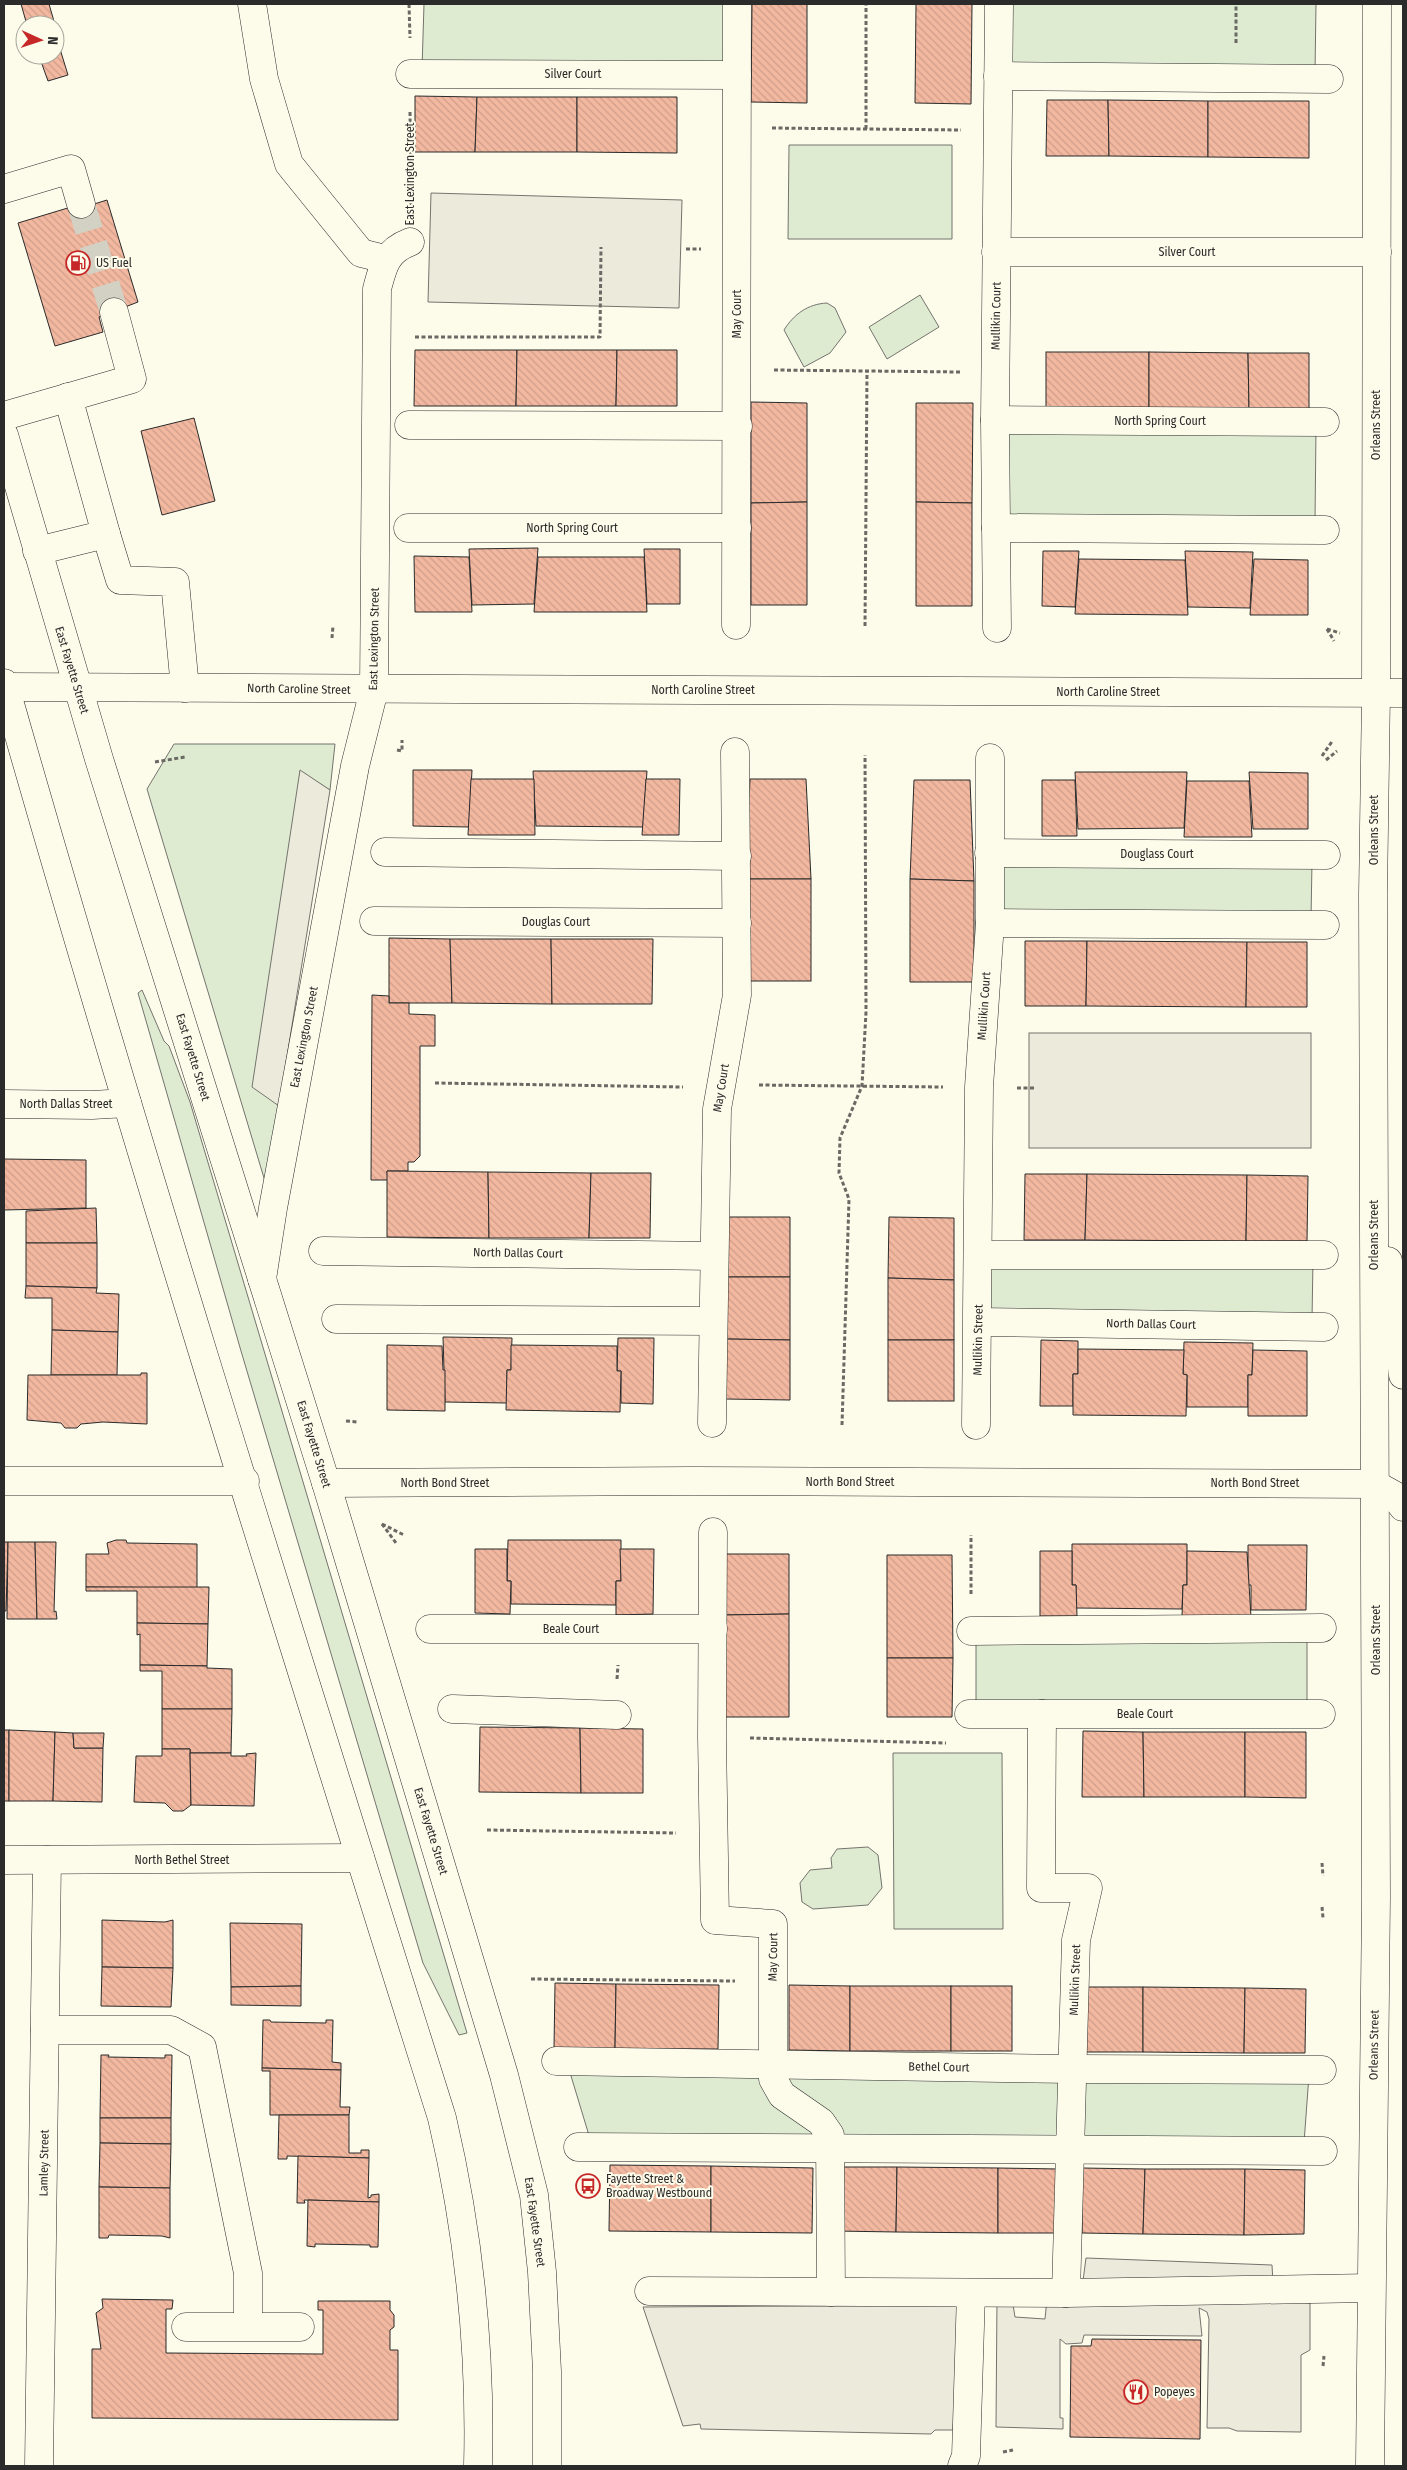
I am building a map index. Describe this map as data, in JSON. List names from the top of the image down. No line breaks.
{"streets":{"street":["Silver Court","East Lexington Street","May Court","Mullikin Court","North Spring Court","Orleans Street","East Fayette Street","North Caroline Street","Douglass Court","Douglas Court","North Dallas Street","North Dallas Court","Mullikin Street","North Bond Street","Beale Court","North Bethel Street","Bethel Court","Lamley Street"]},"crossings":[["Silver Court","East Lexington Street"],["Silver Court","May Court"],["Silver Court","Mullikin Court"],["Silver Court","Orleans Street"],["East Lexington Street","East Fayette Street"],["East Lexington Street","North Caroline Street"],["May Court","North Spring Court"],["May Court","Douglas Court"],["May Court","North Dallas Court"],["May Court","Beale Court"],["May Court","Bethel Court"],["Mullikin Court","North Spring Court"],["Mullikin Court","Douglass Court"],["Mullikin Court","Mullikin Street"],["Orleans Street","North Caroline Street"],["Orleans Street","North Bond Street"],["East Fayette Street","North Caroline Street"],["East Fayette Street","North Bond Street"],["North Dallas Court","Mullikin Street"],["Mullikin Street","Beale Court"],["Mullikin Street","Bethel Court"],["North Bethel Street","Lamley Street"]],"places":{"fuel station":["US Fuel"],"bus stop":["Fayette Street & Broadway Westbound"],"restaurant":["Popeyes"]},"north":"right"}
